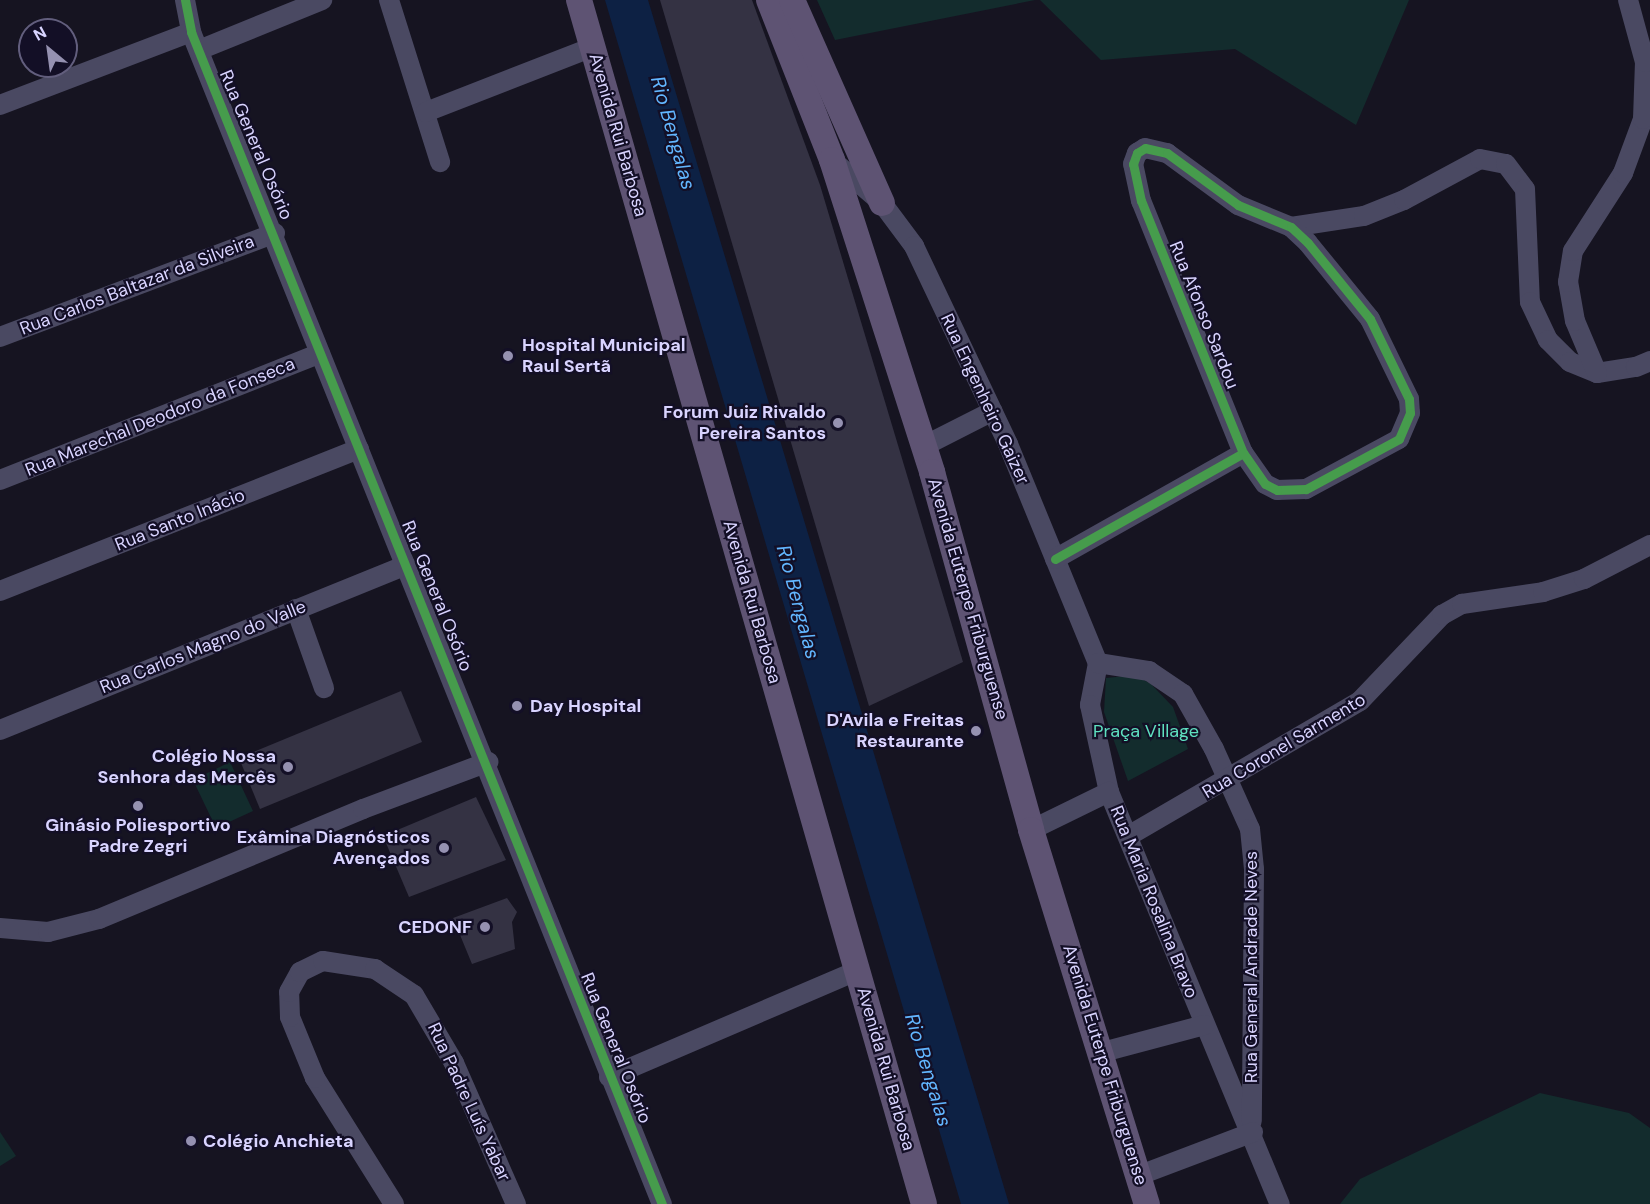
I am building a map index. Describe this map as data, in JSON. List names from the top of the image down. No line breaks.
{"streets":{"main road":["Avenida Rui Barbosa","Avenida Euterpe Friburguense"],"street":["Rua General Osório","Rua Carlos Baltazar da Silveira","Rua Afonso Sardou","Rua Engenheiro Gaizer","Rua Marechal Deodoro da Fonseca","Rua Santo Inácio","Rua Carlos Magno do Valle","Rua Coronel Sarmento","Rua Maria Rosalina Bravo","Rua General Andrade Neves","Rua Padre Luís Yabar"]},"crossings":[["Rua General Osório","Rua Carlos Baltazar da Silveira"],["Rua General Osório","Rua Marechal Deodoro da Fonseca"],["Rua General Osório","Rua Santo Inácio"],["Rua General Osório","Rua Carlos Magno do Valle"],["Rua Engenheiro Gaizer","Avenida Euterpe Friburguense"],["Rua Engenheiro Gaizer","Rua Maria Rosalina Bravo"],["Rua Engenheiro Gaizer","Rua General Andrade Neves"],["Rua Coronel Sarmento","Rua Maria Rosalina Bravo"],["Rua Coronel Sarmento","Rua General Andrade Neves"],["Rua Maria Rosalina Bravo","Rua General Andrade Neves"]],"water":["Rio Bengalas"],"parks":["Praça Village"],"places":["Hospital Municipal Raul Sertã","Forum Juiz Rivaldo Pereira Santos","Day Hospital","D'Avila e Freitas Restaurante","Colégio Nossa Senhora das Mercês","Ginásio Poliesportivo Padre Zegri","Exâmina Diagnósticos Avençados","CEDONF","Colégio Anchieta"],"north":"top left"}
